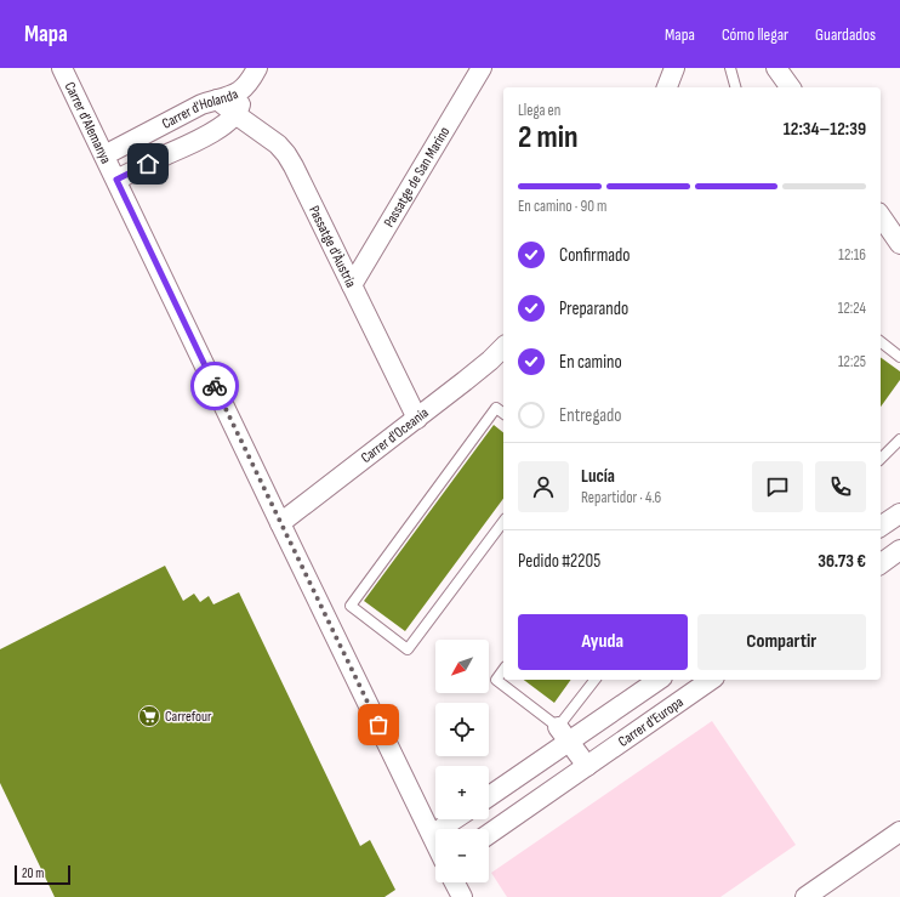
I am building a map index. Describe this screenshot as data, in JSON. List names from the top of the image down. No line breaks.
{"streets":{"street":["Carrer d'Holanda","Carrer d'Alemanya","Passatge de San Marino","Passatge d'Àustria","Carrer d'Oceania","Carrer d'Europa"]},"crossings":[["Carrer d'Holanda","Carrer d'Alemanya"],["Carrer d'Holanda","Passatge d'Àustria"],["Carrer d'Alemanya","Carrer d'Oceania"],["Passatge de San Marino","Passatge d'Àustria"],["Passatge d'Àustria","Carrer d'Oceania"]],"places":{"supermarket":["Carrefour"]},"scale_bar":"20 m","north":"bottom left","page":{"header":"Mapa","nav":["Mapa","Cómo llegar","Guardados"],"heading":["2 min","Llega en","12:34–12:39"],"panel":["Lucía","Repartidor · 4.6","Pedido #2205","36.73 €"],"bar":"En camino · 90 m","list":[["Confirmado","12:16"],["Preparando","12:24"],["En camino","12:25"],"Entregado"],"buttons":["Ayuda","Compartir"],"map_buttons":["+","−"],"scale":"20 m"}}
